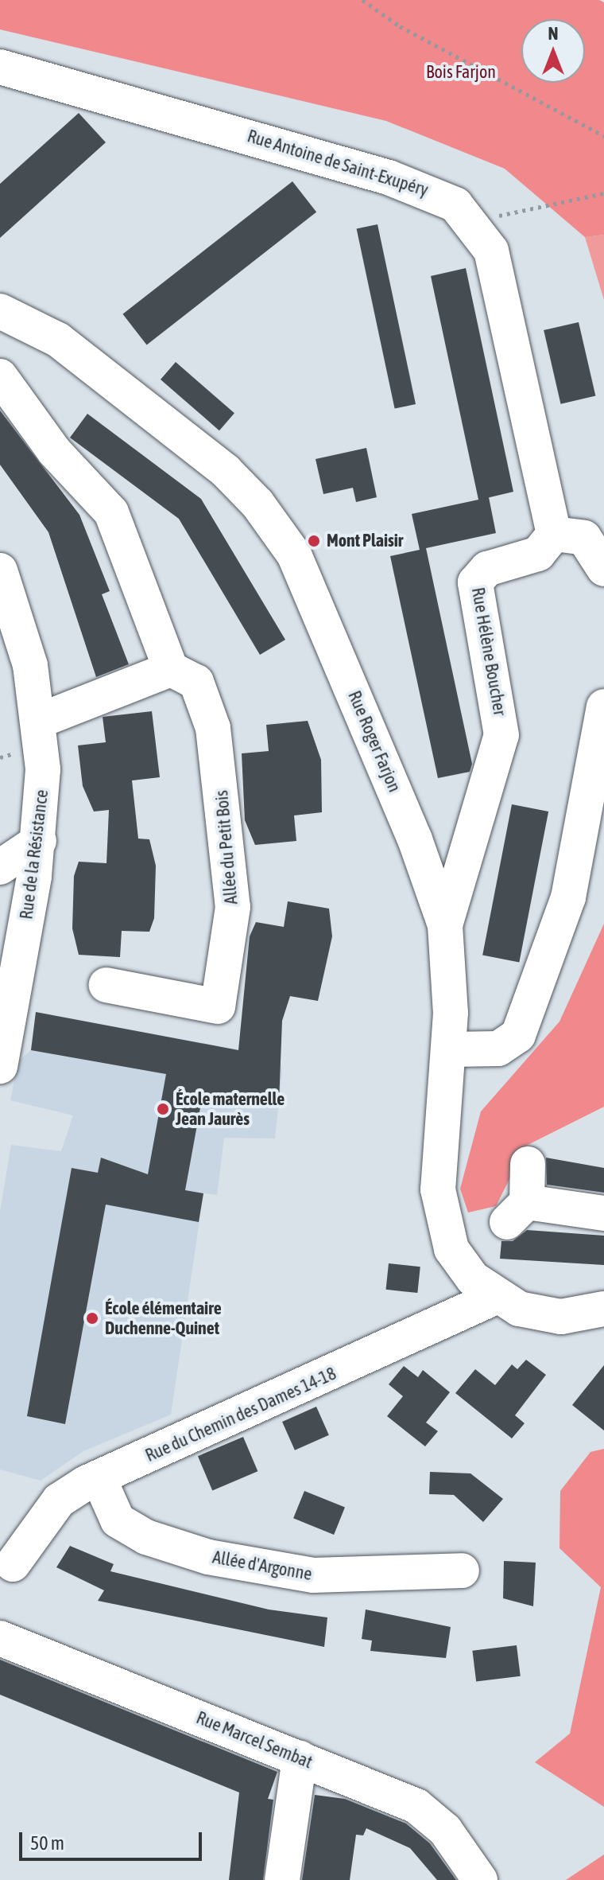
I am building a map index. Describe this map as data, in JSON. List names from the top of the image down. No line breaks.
{"streets":{"street":["Rue Antoine de Saint-Exupéry","Rue Hélène Boucher","Rue Roger Farjon","Allée du Petit Bois","Rue de la Résistance","Rue du Chemin des Dames 14-18","Allée d'Argonne","Rue Marcel Sembat"]},"crossings":[["Rue Hélène Boucher","Rue Roger Farjon"],["Rue Roger Farjon","Rue du Chemin des Dames 14-18"],["Rue du Chemin des Dames 14-18","Allée d'Argonne"]],"parks":["Bois Farjon"],"places":["Mont Plaisir","École maternelle Jean Jaurès","École élémentaire Duchenne-Quinet"],"scale_bar":"50 m","north":"top"}
